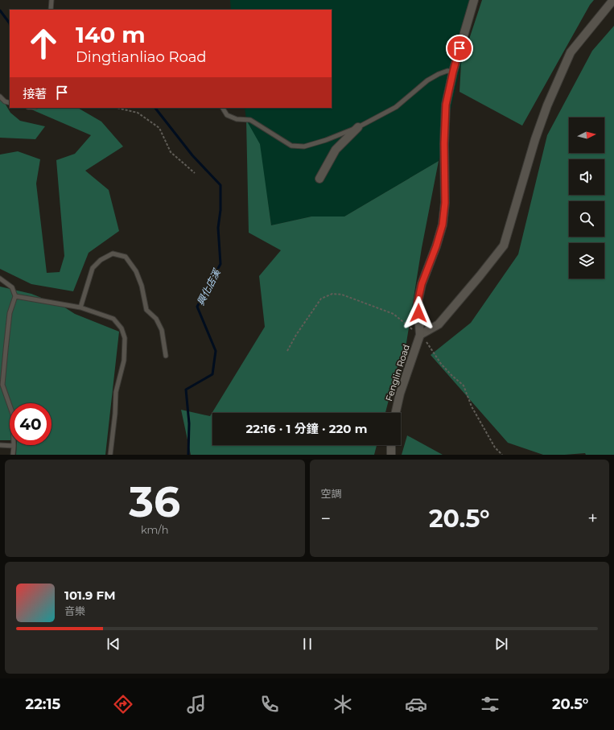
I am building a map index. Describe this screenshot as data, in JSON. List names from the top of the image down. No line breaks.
{"streets":{"street":["Fenglin Road"]},"water":["興化店溪"],"north":"right","page":{"turn":["140 m","Dingtianliao Road"],"then":"接著","limit":"40","trip":"22:16 · 1 分鐘 · 220 m","tile":[["36","km/h"],"空調"],"heat":["−","20.5°","+"],"song":["101.9 FM","音樂"],"tabs":["22:15","20.5°"]}}
